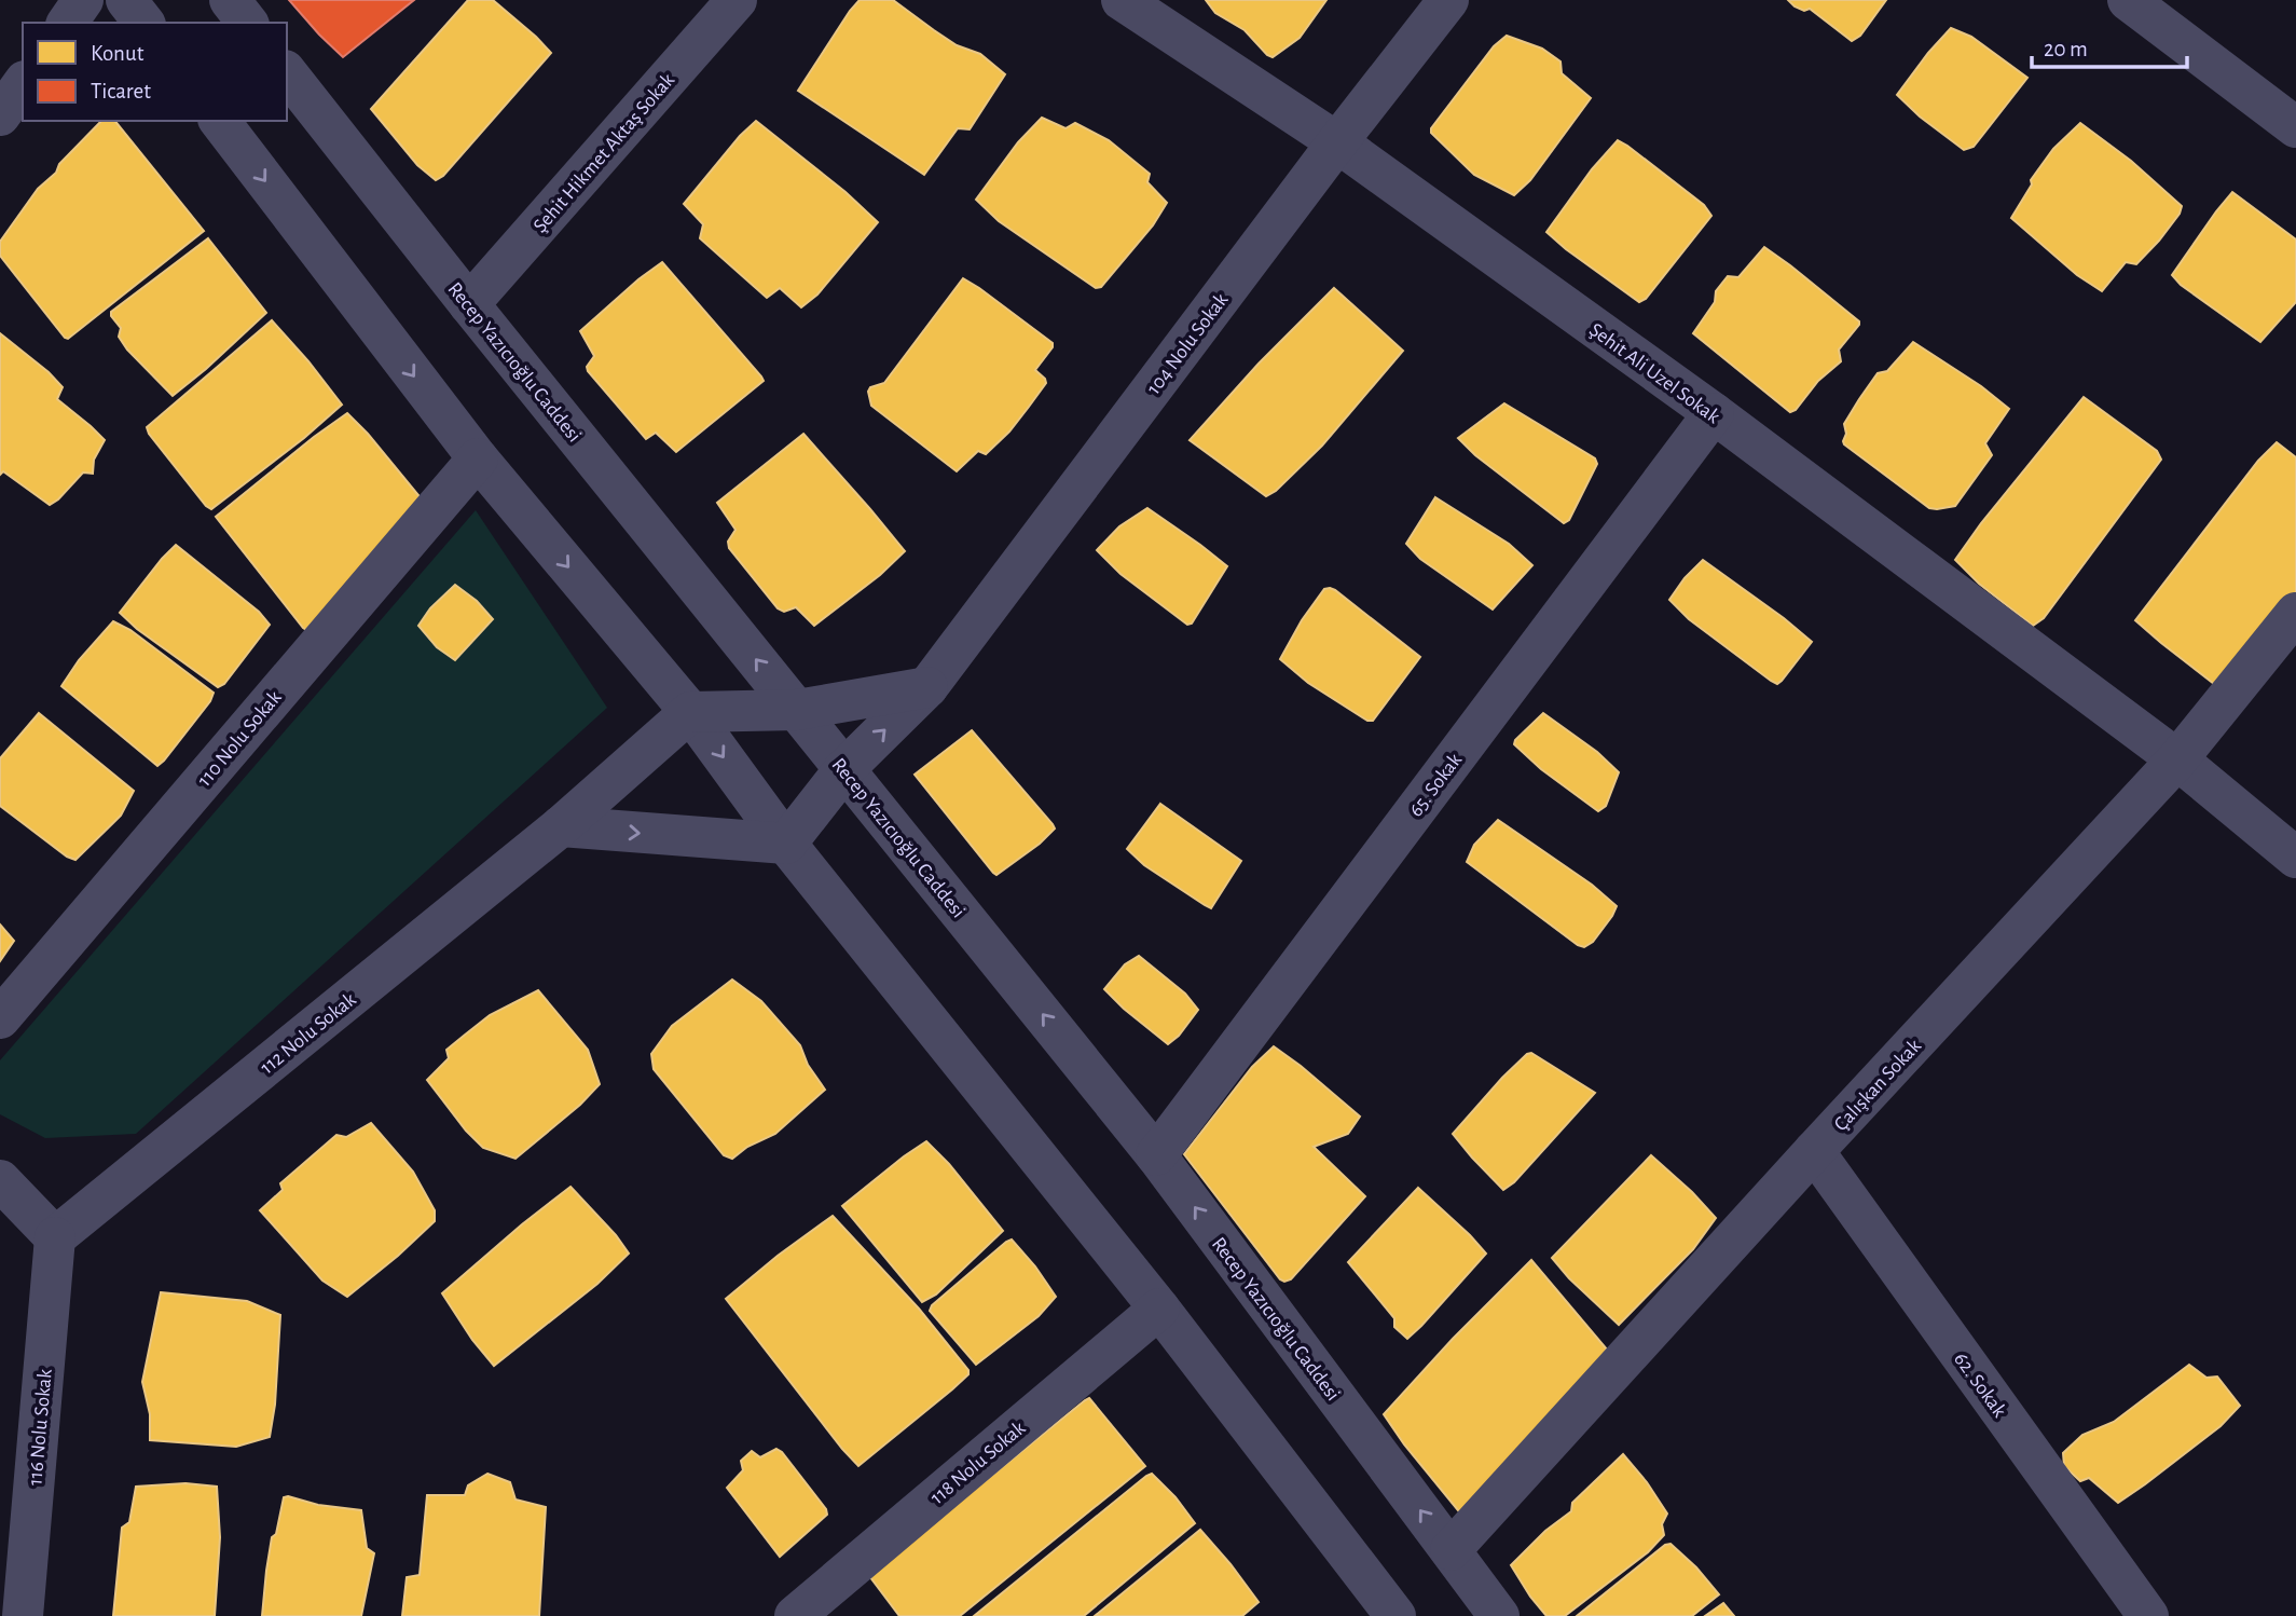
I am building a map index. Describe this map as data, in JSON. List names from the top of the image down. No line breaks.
{"streets":{"street":["Şehit Hikmet Aktaş Sokak","104 Nolu Sokak","Recep Yazıcıoğlu Caddesi","Şehit Ali Uzel Sokak","110 Nolu Sokak","65. Sokak","112 Nolu Sokak","Çalışkan Sokak","62. Sokak","116 Nolu Sokak","118 Nolu Sokak"]},"crossings":[["Şehit Hikmet Aktaş Sokak","Recep Yazıcıoğlu Caddesi"],["104 Nolu Sokak","Recep Yazıcıoğlu Caddesi"],["104 Nolu Sokak","Şehit Ali Uzel Sokak"],["Recep Yazıcıoğlu Caddesi","65. Sokak"],["Recep Yazıcıoğlu Caddesi","Çalışkan Sokak"],["Şehit Ali Uzel Sokak","65. Sokak"],["Şehit Ali Uzel Sokak","Çalışkan Sokak"],["112 Nolu Sokak","116 Nolu Sokak"],["Çalışkan Sokak","62. Sokak"]],"legend":["Konut","Ticaret"],"scale_bar":"20 m"}
